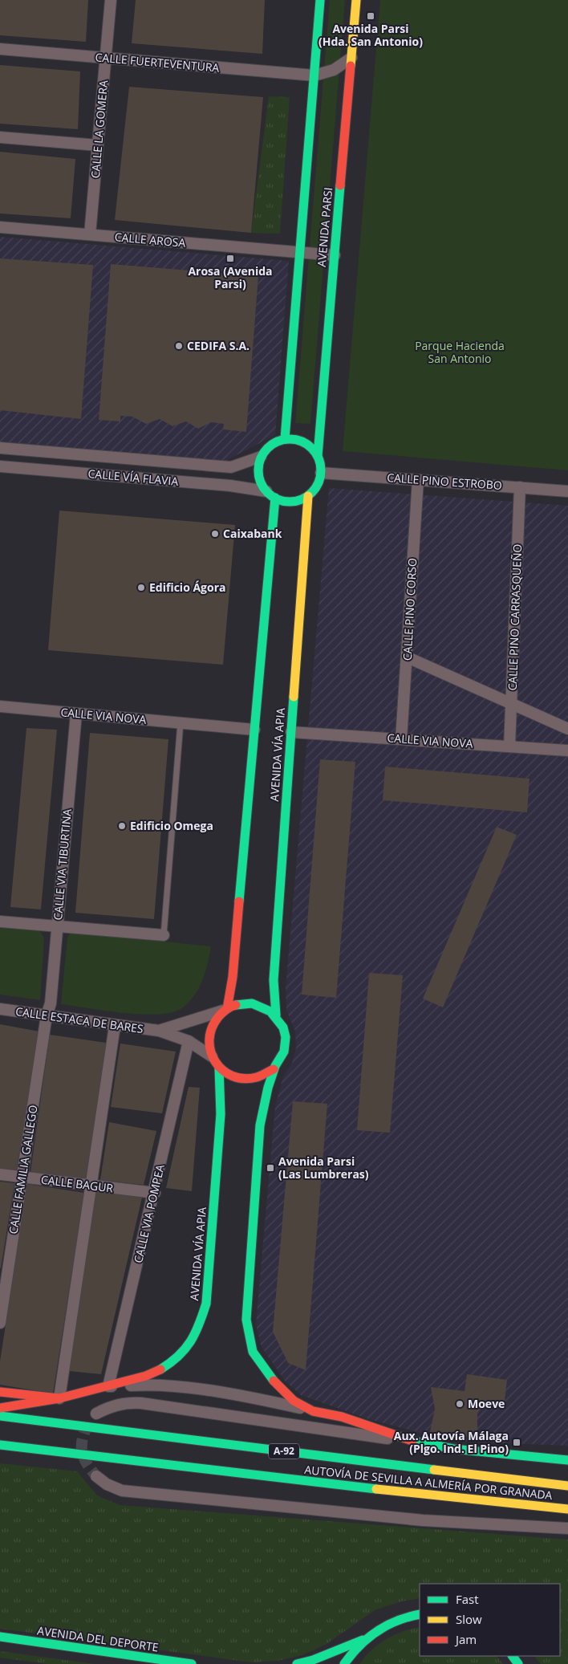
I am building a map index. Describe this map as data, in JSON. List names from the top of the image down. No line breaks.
{"streets":{"main road":["AVENIDA PARSI","AVENIDA VÍA APIA","A-92","AUTOVÍA DE SEVILLA A ALMERÍA POR GRANADA","AVENIDA DEL DEPORTE"],"street":["CALLE FUERTEVENTURA","CALLE LA GOMERA","CALLE AROSA","CALLE VÍA FLAVIA","CALLE PINO ESTROBO","CALLE PINO CORSO","CALLE PINO CARRASQUEÑO","CALLE VIA NOVA","CALLE VIA TIBURTINA","CALLE ESTACA DE BARES","CALLE FAMILIA GALLEGO","CALLE BAGUR","CALLE VIA POMPEA"]},"crossings":[["CALLE FUERTEVENTURA","CALLE LA GOMERA"],["CALLE FUERTEVENTURA","AVENIDA PARSI"],["CALLE LA GOMERA","CALLE AROSA"],["AVENIDA PARSI","CALLE AROSA"],["AVENIDA PARSI","CALLE VÍA FLAVIA"],["AVENIDA PARSI","CALLE PINO ESTROBO"],["AVENIDA PARSI","AVENIDA VÍA APIA"],["CALLE VÍA FLAVIA","CALLE PINO ESTROBO"],["CALLE VÍA FLAVIA","AVENIDA VÍA APIA"],["CALLE PINO ESTROBO","CALLE PINO CORSO"],["CALLE PINO ESTROBO","CALLE PINO CARRASQUEÑO"],["CALLE PINO ESTROBO","AVENIDA VÍA APIA"],["CALLE PINO CORSO","CALLE VIA NOVA"],["CALLE PINO CARRASQUEÑO","CALLE VIA NOVA"],["CALLE VIA NOVA","AVENIDA VÍA APIA"],["CALLE VIA NOVA","CALLE VIA TIBURTINA"],["AVENIDA VÍA APIA","CALLE ESTACA DE BARES"],["AVENIDA VÍA APIA","CALLE VIA POMPEA"],["CALLE VIA TIBURTINA","CALLE ESTACA DE BARES"],["CALLE VIA TIBURTINA","CALLE FAMILIA GALLEGO"],["CALLE ESTACA DE BARES","CALLE FAMILIA GALLEGO"],["CALLE ESTACA DE BARES","CALLE VIA POMPEA"],["CALLE FAMILIA GALLEGO","CALLE BAGUR"],["CALLE BAGUR","CALLE VIA POMPEA"]],"parks":["Parque Hacienda San Antonio"],"places":{"transit":["Avenida Parsi (Hda. San Antonio)","Arosa (Avenida Parsi)","Avenida Parsi (Las Lumbreras)","Aux. Autovía Málaga (Plgo. Ind. El Pino)"],"other":["CEDIFA S.A.","Caixabank","Edificio Ágora","Edificio Omega","Moeve"]},"legend":["Fast","Slow","Jam"]}
